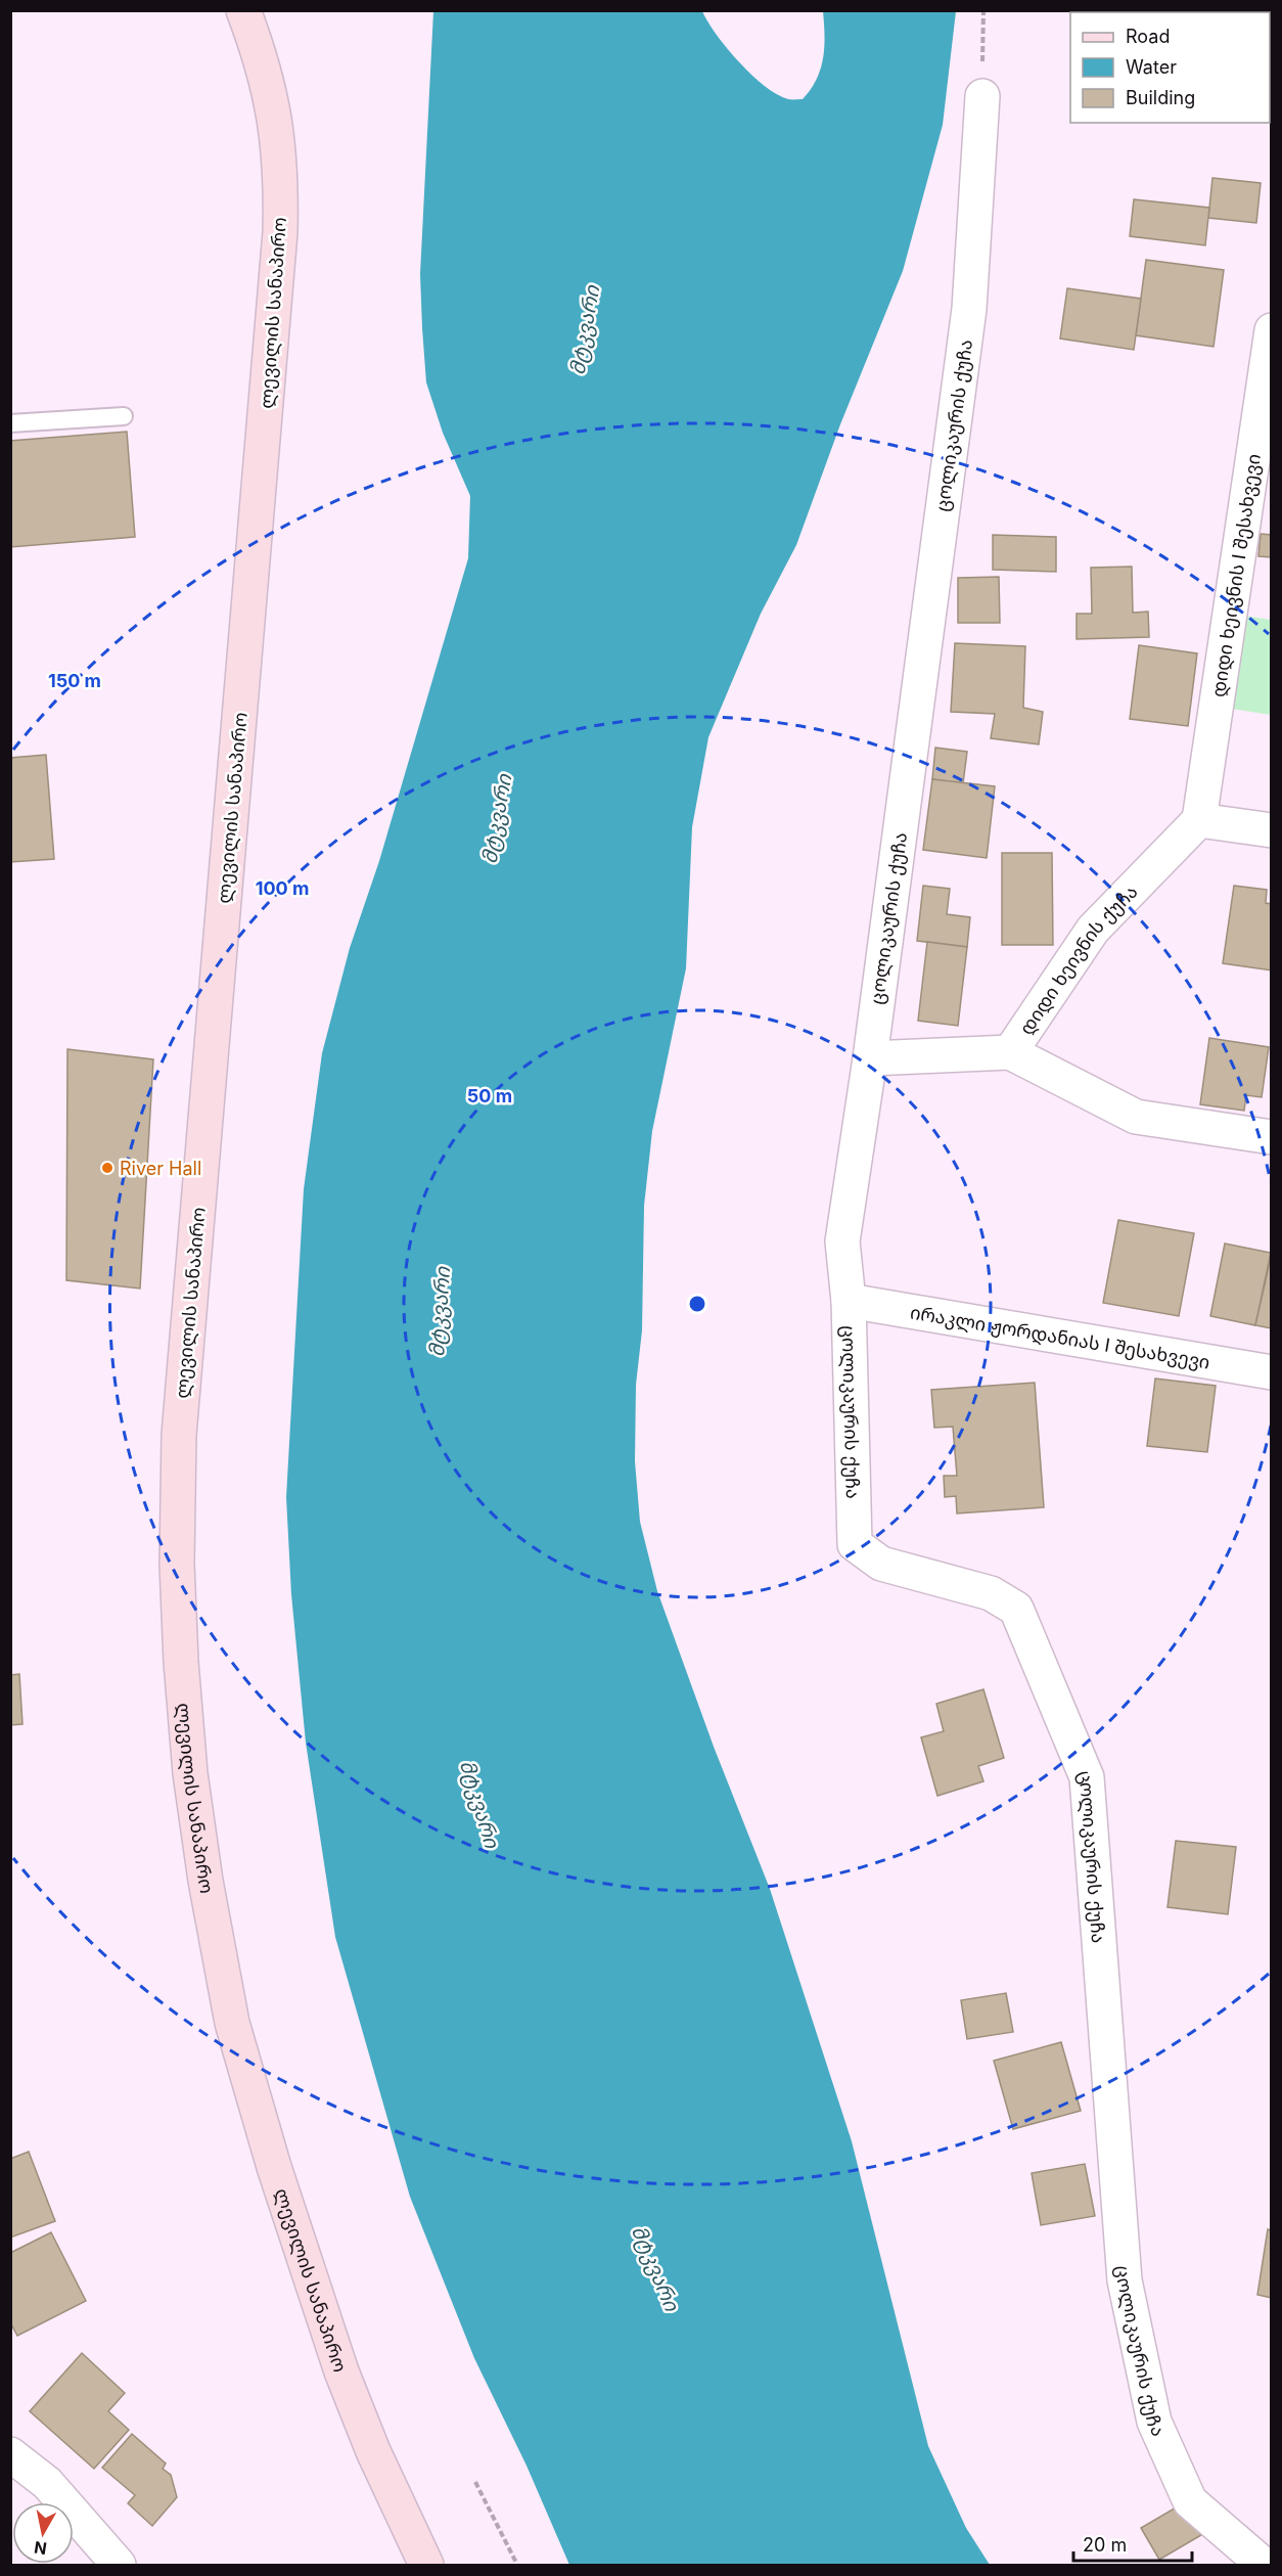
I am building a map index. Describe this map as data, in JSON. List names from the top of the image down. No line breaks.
{"streets":{"main road":["ლევილის სანაპირო"],"street":["ცოლიკაურის ქუჩა","დიდი ხეივნის I შესახვევი","დიდი ხეივნის ქუჩა","ირაკლი ჟორდანიას I შესახვევი"]},"crossings":[["ცოლიკაურის ქუჩა","დიდი ხეივნის ქუჩა"],["ცოლიკაურის ქუჩა","ირაკლი ჟორდანიას I შესახვევი"],["დიდი ხეივნის I შესახვევი","დიდი ხეივნის ქუჩა"]],"water":["მტკვარი"],"places":["River Hall"],"legend":["Road","Water","Building"],"scale_bar":"20 m","north":"bottom","rings":["150 m","100 m","50 m"]}
